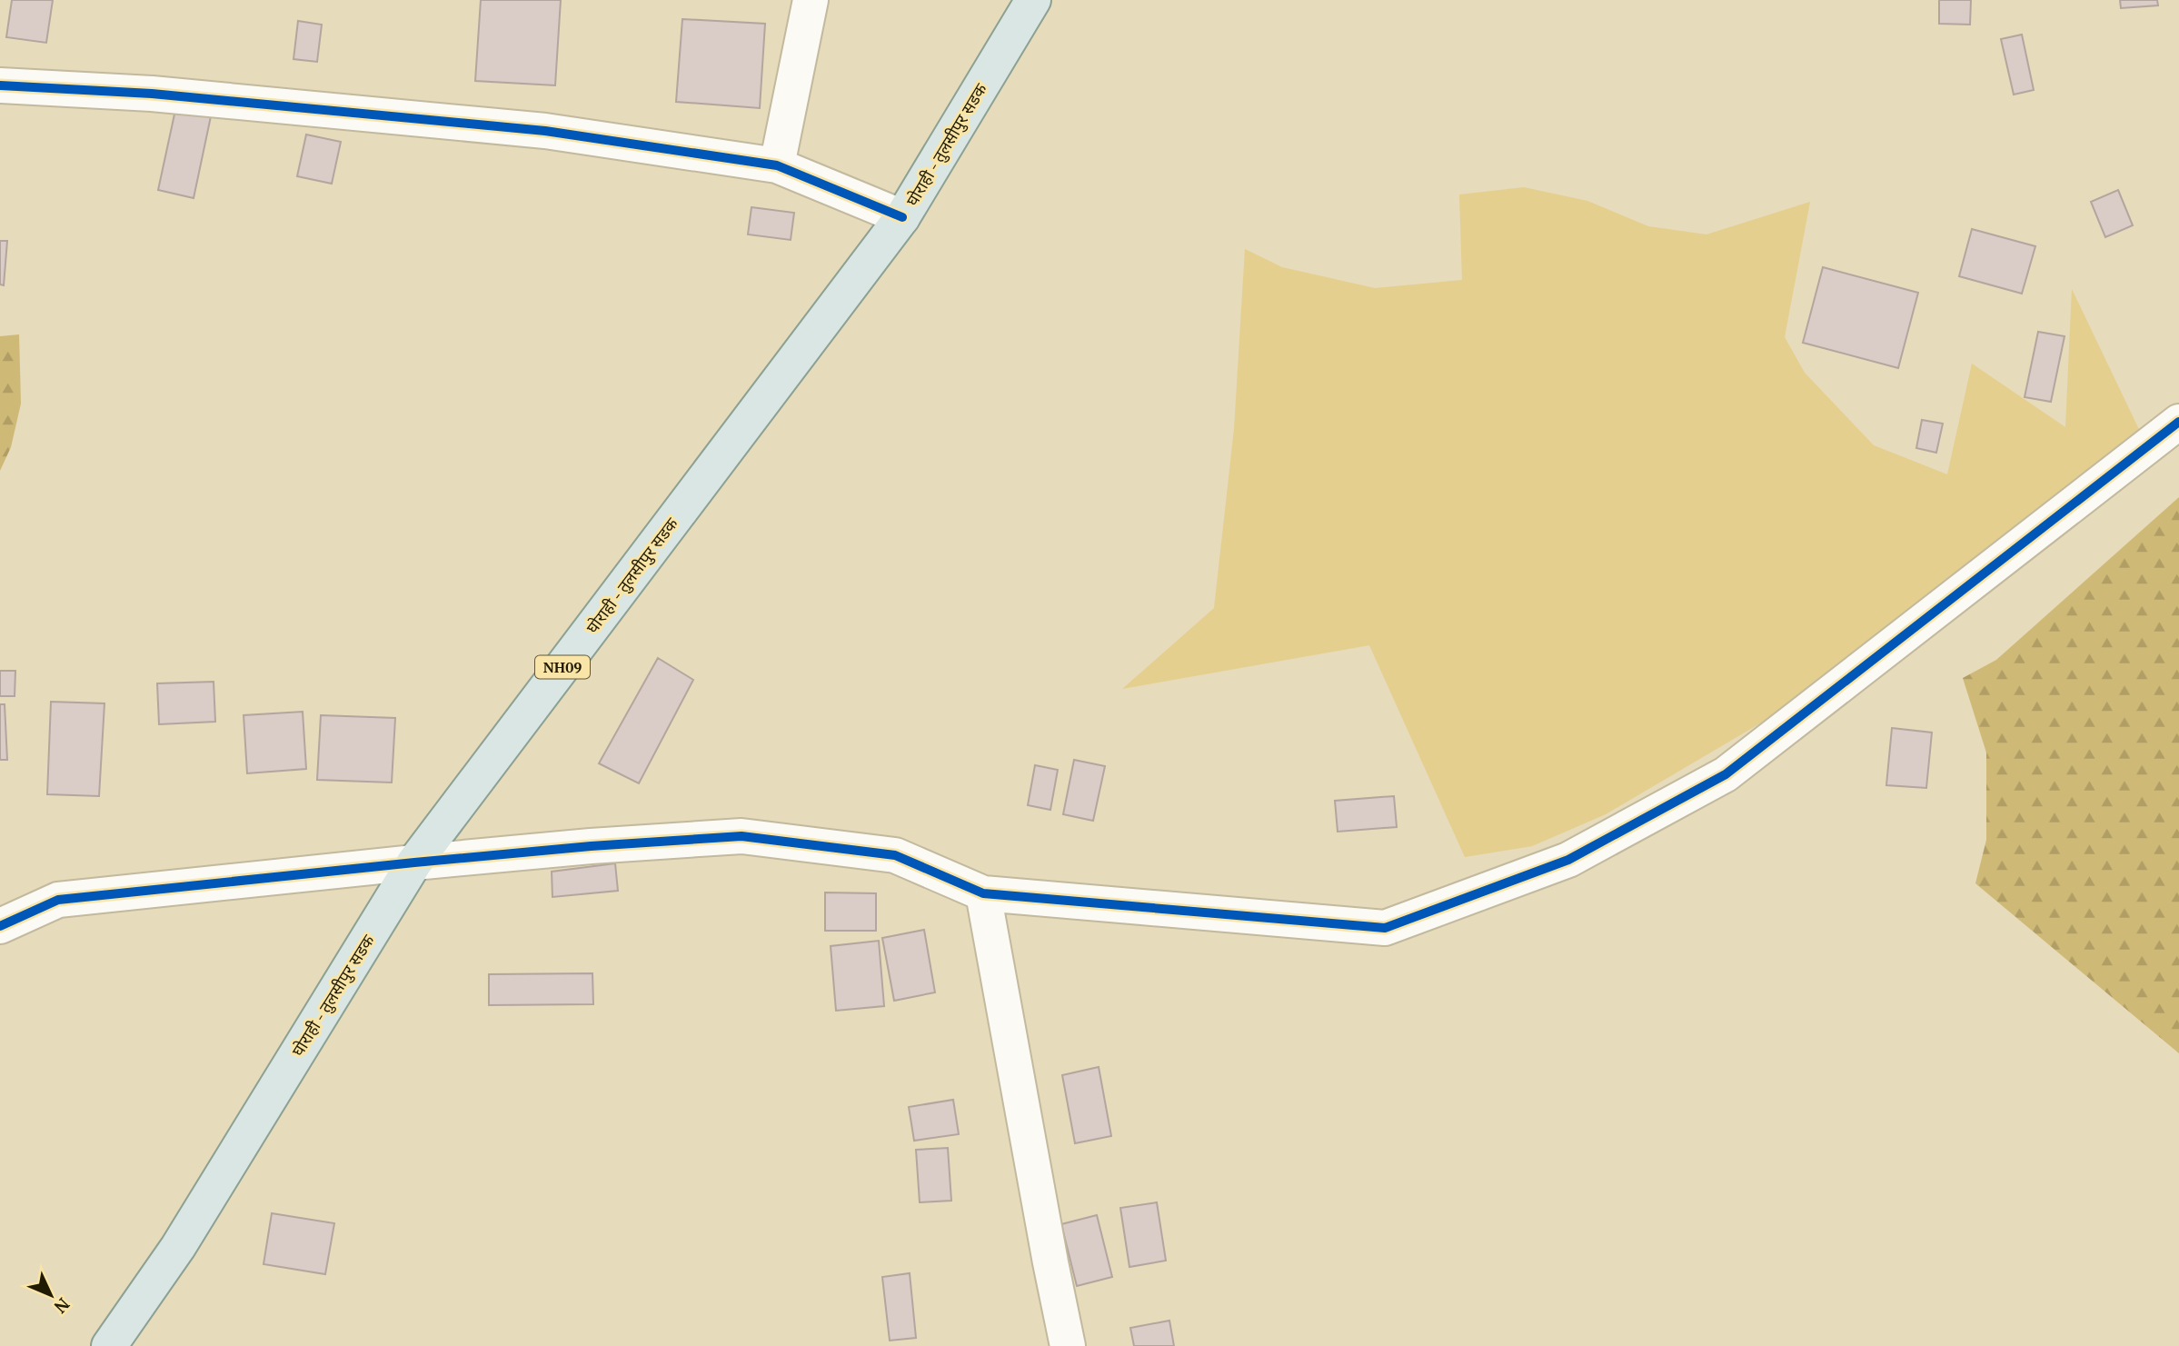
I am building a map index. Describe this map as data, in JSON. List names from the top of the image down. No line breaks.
{"streets":{"main road":["घोराही - तुलसीपुर सडक","NH09"]},"north":"bottom right"}
